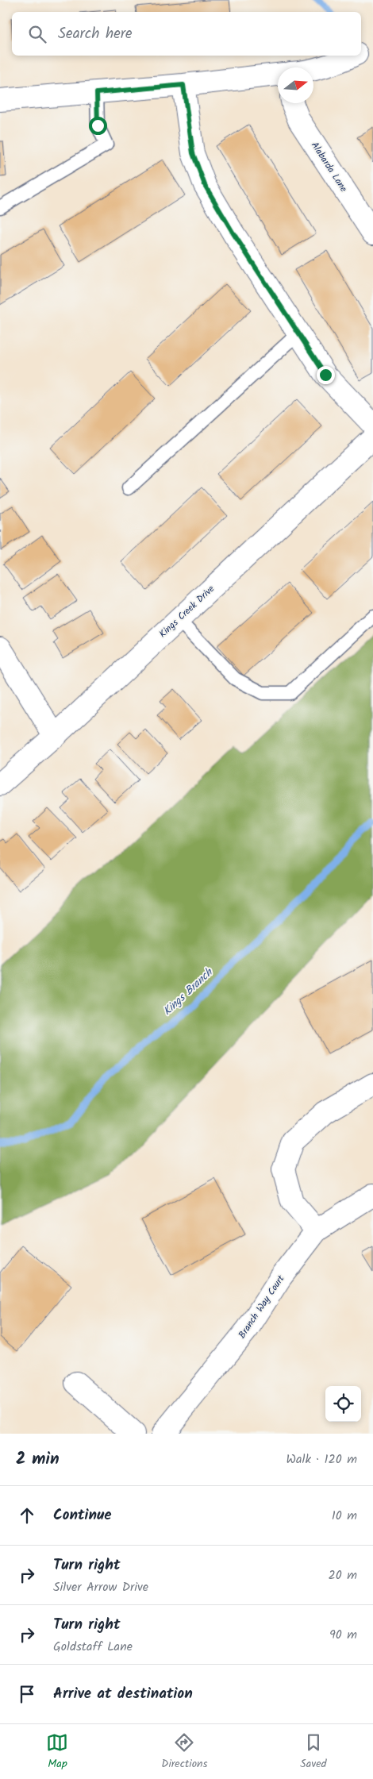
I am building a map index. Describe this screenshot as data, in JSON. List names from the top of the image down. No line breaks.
{"streets":{"street":["Alabarda Lane","Kings Creek Drive","Branch Way Court"]},"water":["Kings Branch"],"north":"right","page":{"search":"Search here","heading":["2 min","Walk · 120 m"],"list":[["Continue","10 m"],["Turn right","Silver Arrow Drive","20 m"],["Turn right","Goldstaff Lane","90 m"],"Arrive at destination"],"nav":["Map","Directions","Saved"]}}
